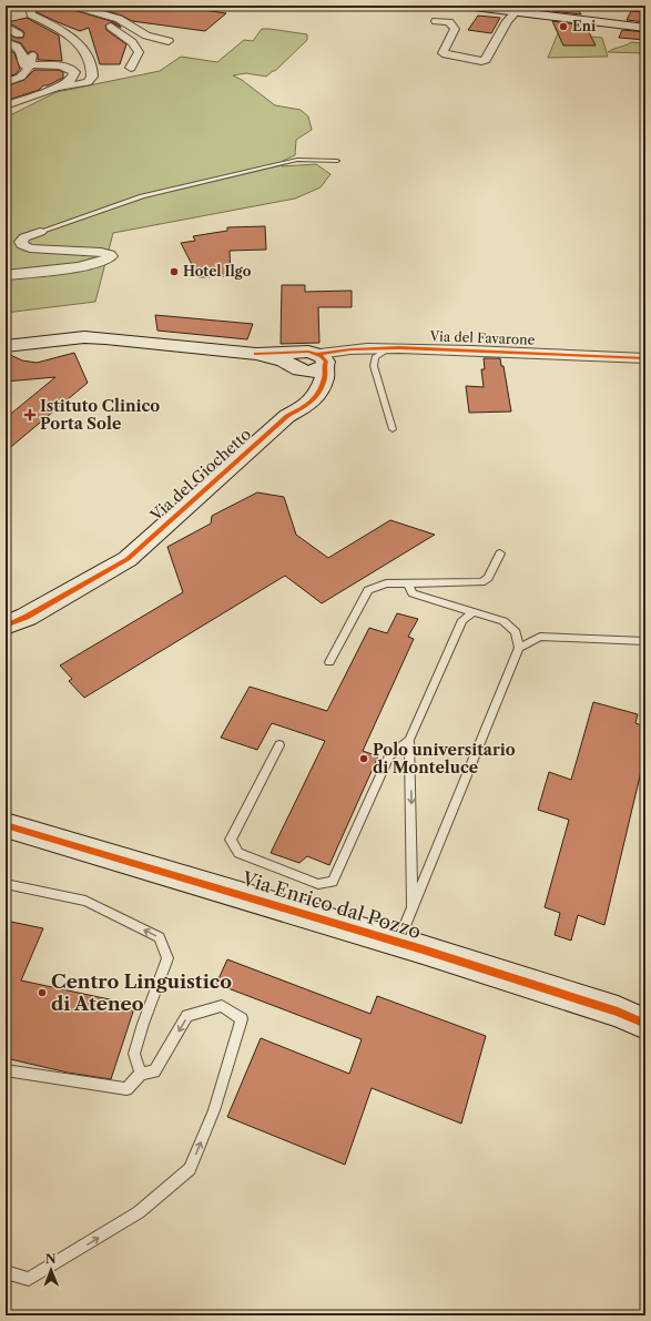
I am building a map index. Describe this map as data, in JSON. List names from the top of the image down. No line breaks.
{"streets":{"street":["Via del Favarone","Via del Giochetto","Via Enrico dal Pozzo"]},"crossings":[["Via del Favarone","Via del Giochetto"]],"places":{"other":["Eni","Hotel Ilgo","Polo universitario di Monteluce","Centro Linguistico di Ateneo"],"health":["Istituto Clinico Porta Sole"]},"north":"top"}
